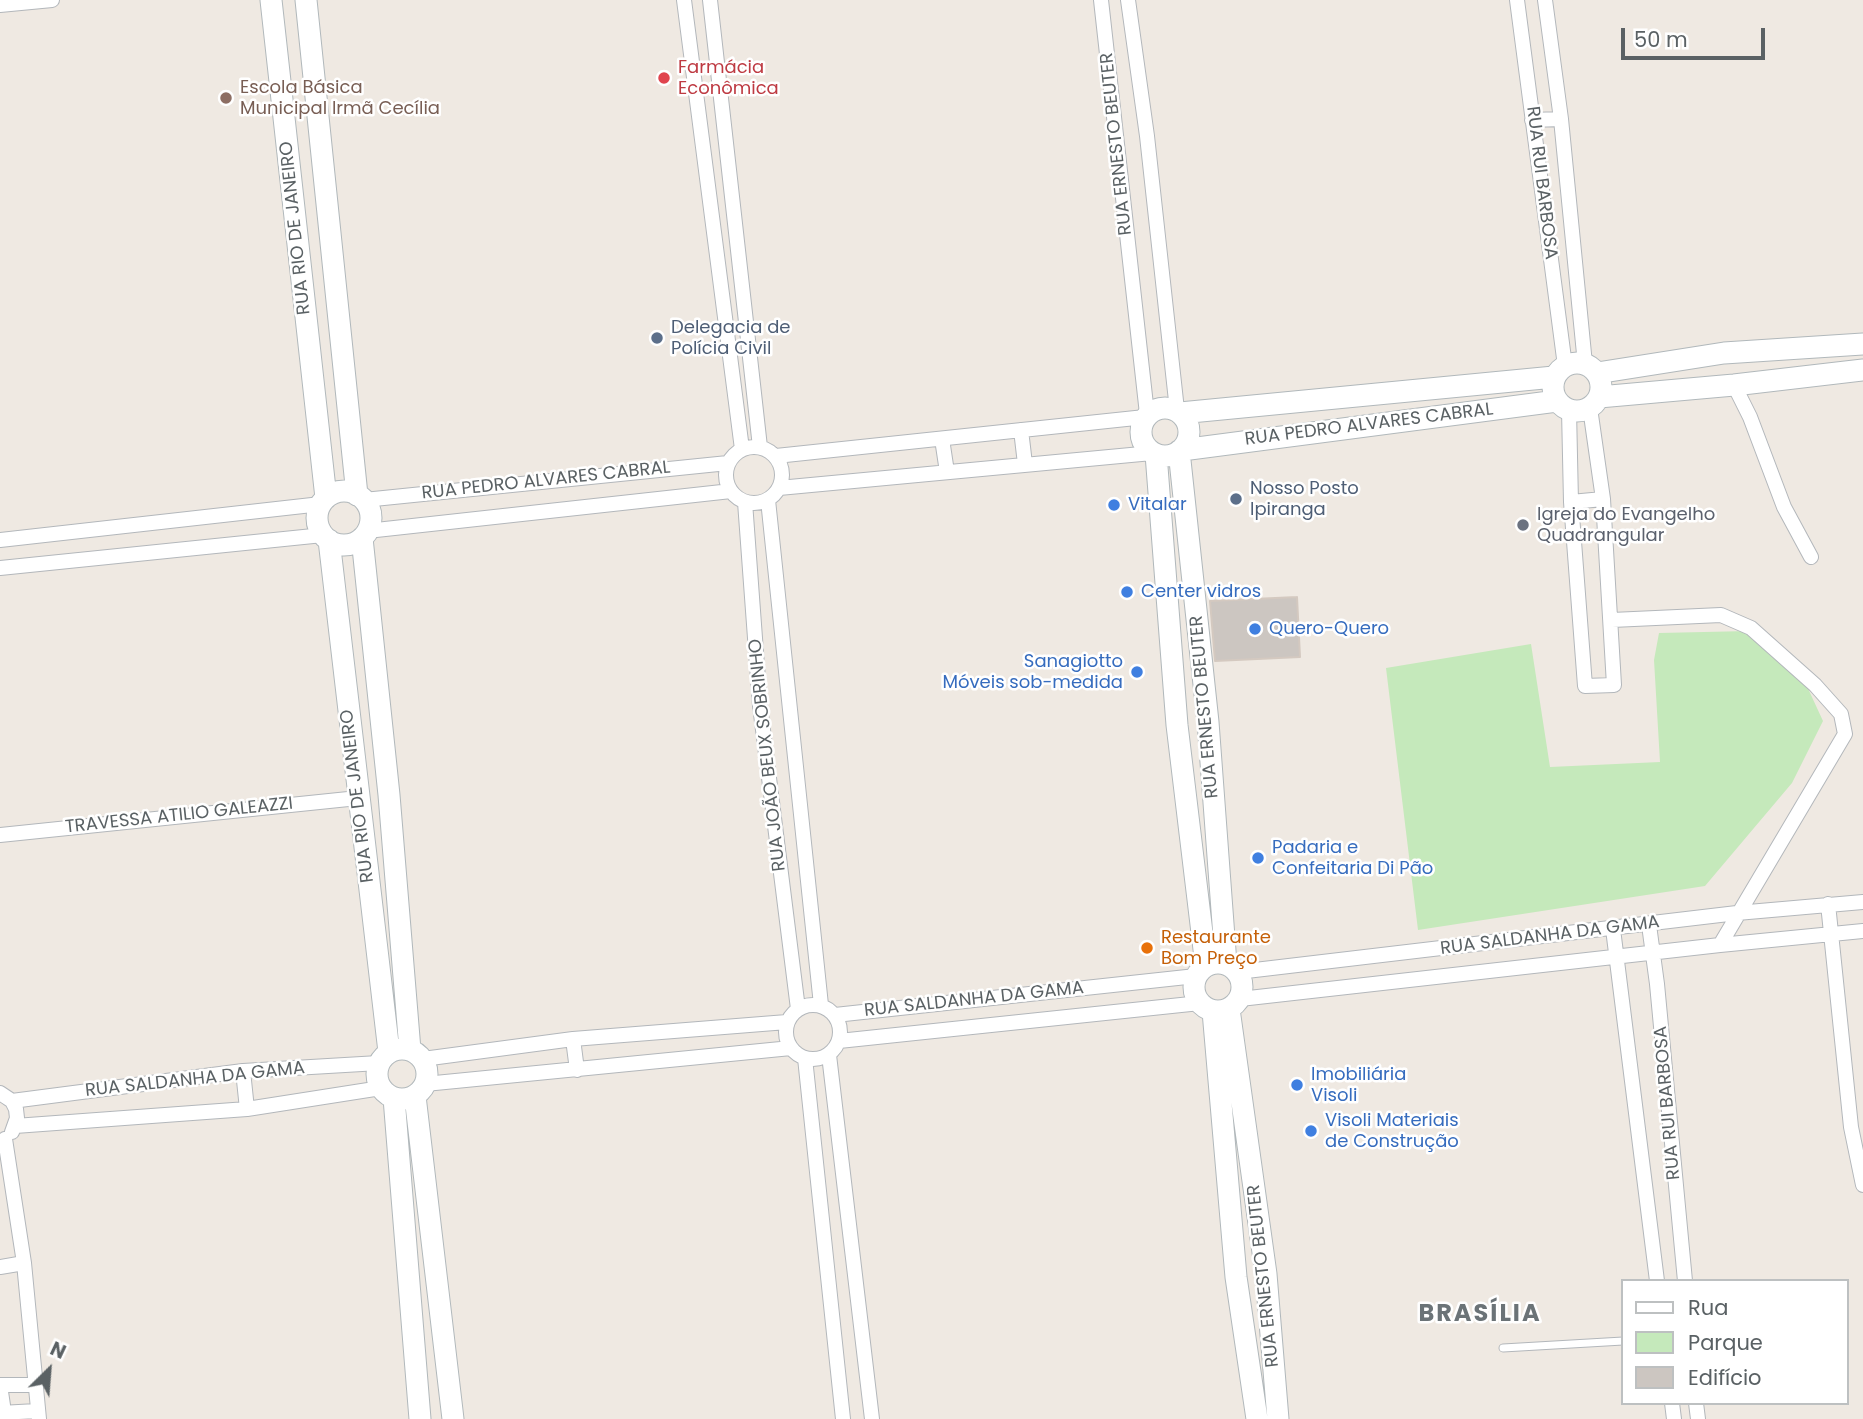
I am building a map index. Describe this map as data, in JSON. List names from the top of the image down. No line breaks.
{"streets":{"street":["RUA ERNESTO BEUTER","RUA RUI BARBOSA","RUA RIO DE JANEIRO","RUA PEDRO ALVARES CABRAL","RUA JOÃO BEUX SOBRINHO","TRAVESSA ATILIO GALEAZZI","RUA SALDANHA DA GAMA"]},"crossings":[["RUA ERNESTO BEUTER","RUA PEDRO ALVARES CABRAL"],["RUA ERNESTO BEUTER","RUA SALDANHA DA GAMA"],["RUA RUI BARBOSA","RUA PEDRO ALVARES CABRAL"],["RUA RUI BARBOSA","RUA SALDANHA DA GAMA"],["RUA RIO DE JANEIRO","RUA PEDRO ALVARES CABRAL"],["RUA RIO DE JANEIRO","TRAVESSA ATILIO GALEAZZI"],["RUA RIO DE JANEIRO","RUA SALDANHA DA GAMA"],["RUA PEDRO ALVARES CABRAL","RUA JOÃO BEUX SOBRINHO"],["RUA JOÃO BEUX SOBRINHO","RUA SALDANHA DA GAMA"]],"districts":["BRASÍLIA"],"places":["Farmácia Econômica","Escola Básica Municipal Irmã Cecília","Delegacia de Polícia Civil","Nosso Posto Ipiranga","Vitalar","Igreja do Evangelho Quadrangular","Center vidros","Quero-Quero","Sanagiotto Móveis sob-medida","Padaria e Confeitaria Di Pão","Restaurante Bom Preço","Imobiliária Visoli","Visoli Materiais de Construção"],"legend":["Rua","Parque","Edifício"],"scale_bar":"50 m","north":"top right"}
